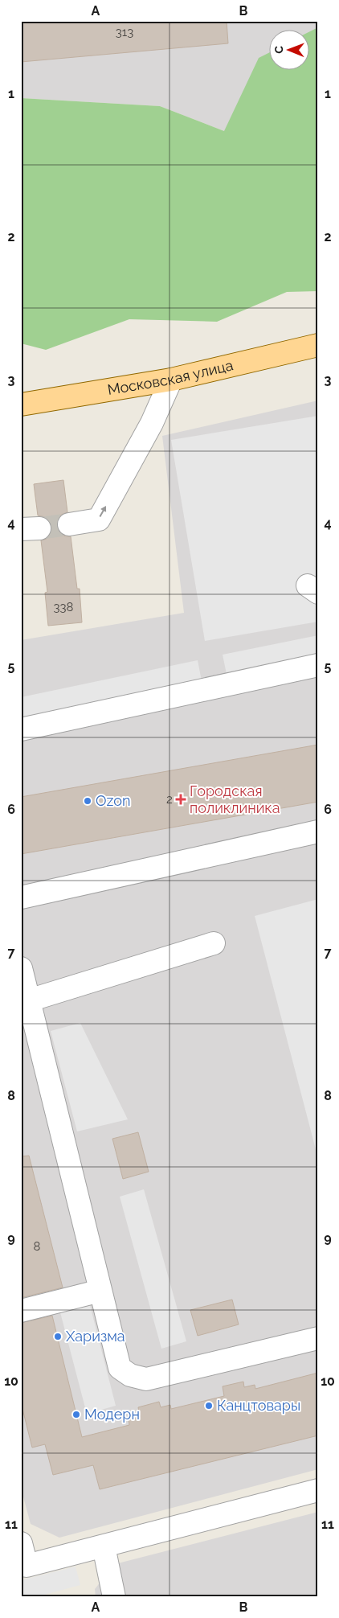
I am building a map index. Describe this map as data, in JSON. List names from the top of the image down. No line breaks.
{"streets":{"main road":["Московская улица"]},"places":{"health":["Городская поликлиника"],"other":["Ozon","Харизма","Канцтовары","Модерн"]},"house_numbers":["313","338","2","8"],"north":"left","grid":{"columns":["A","B"],"rows":["1","2","3","4","5","6","7","8","9","10","11"]}}
